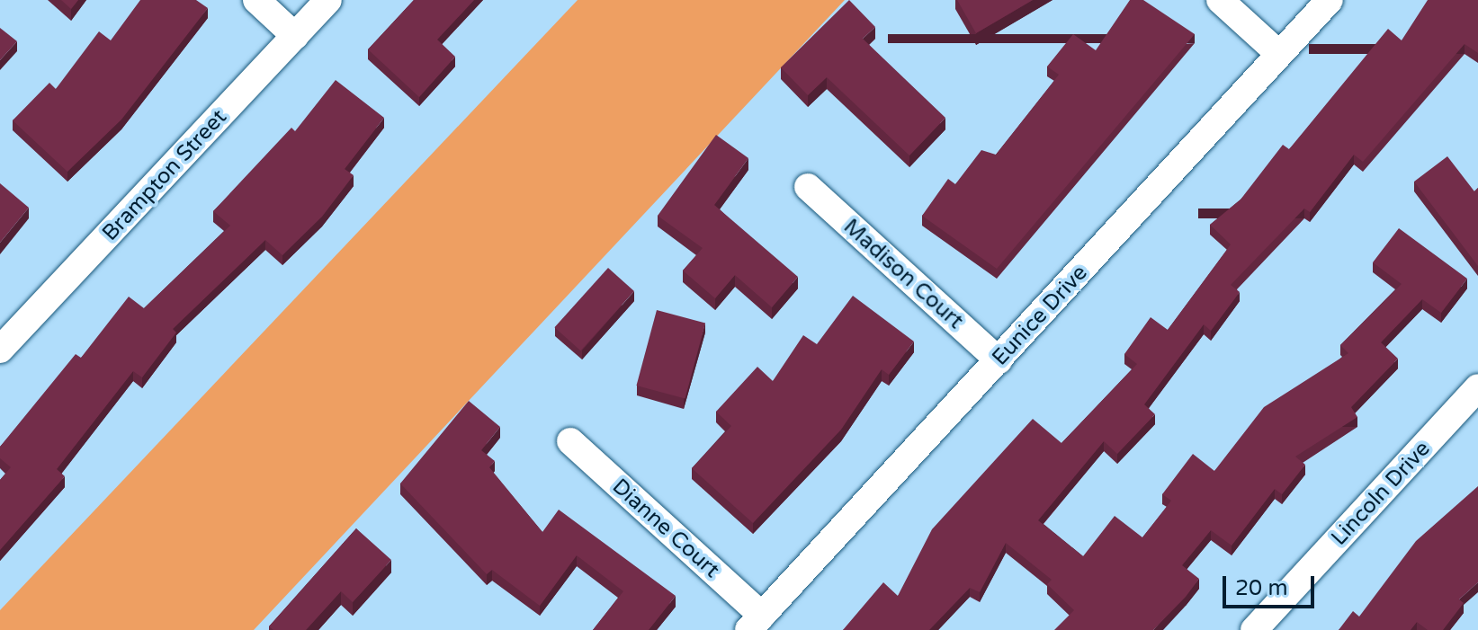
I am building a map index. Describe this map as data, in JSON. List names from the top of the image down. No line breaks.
{"streets":{"street":["Brampton Street","Madison Court","Eunice Drive","Lincoln Drive","Dianne Court"]},"crossings":[["Madison Court","Eunice Drive"],["Eunice Drive","Dianne Court"]],"scale_bar":"20 m"}
